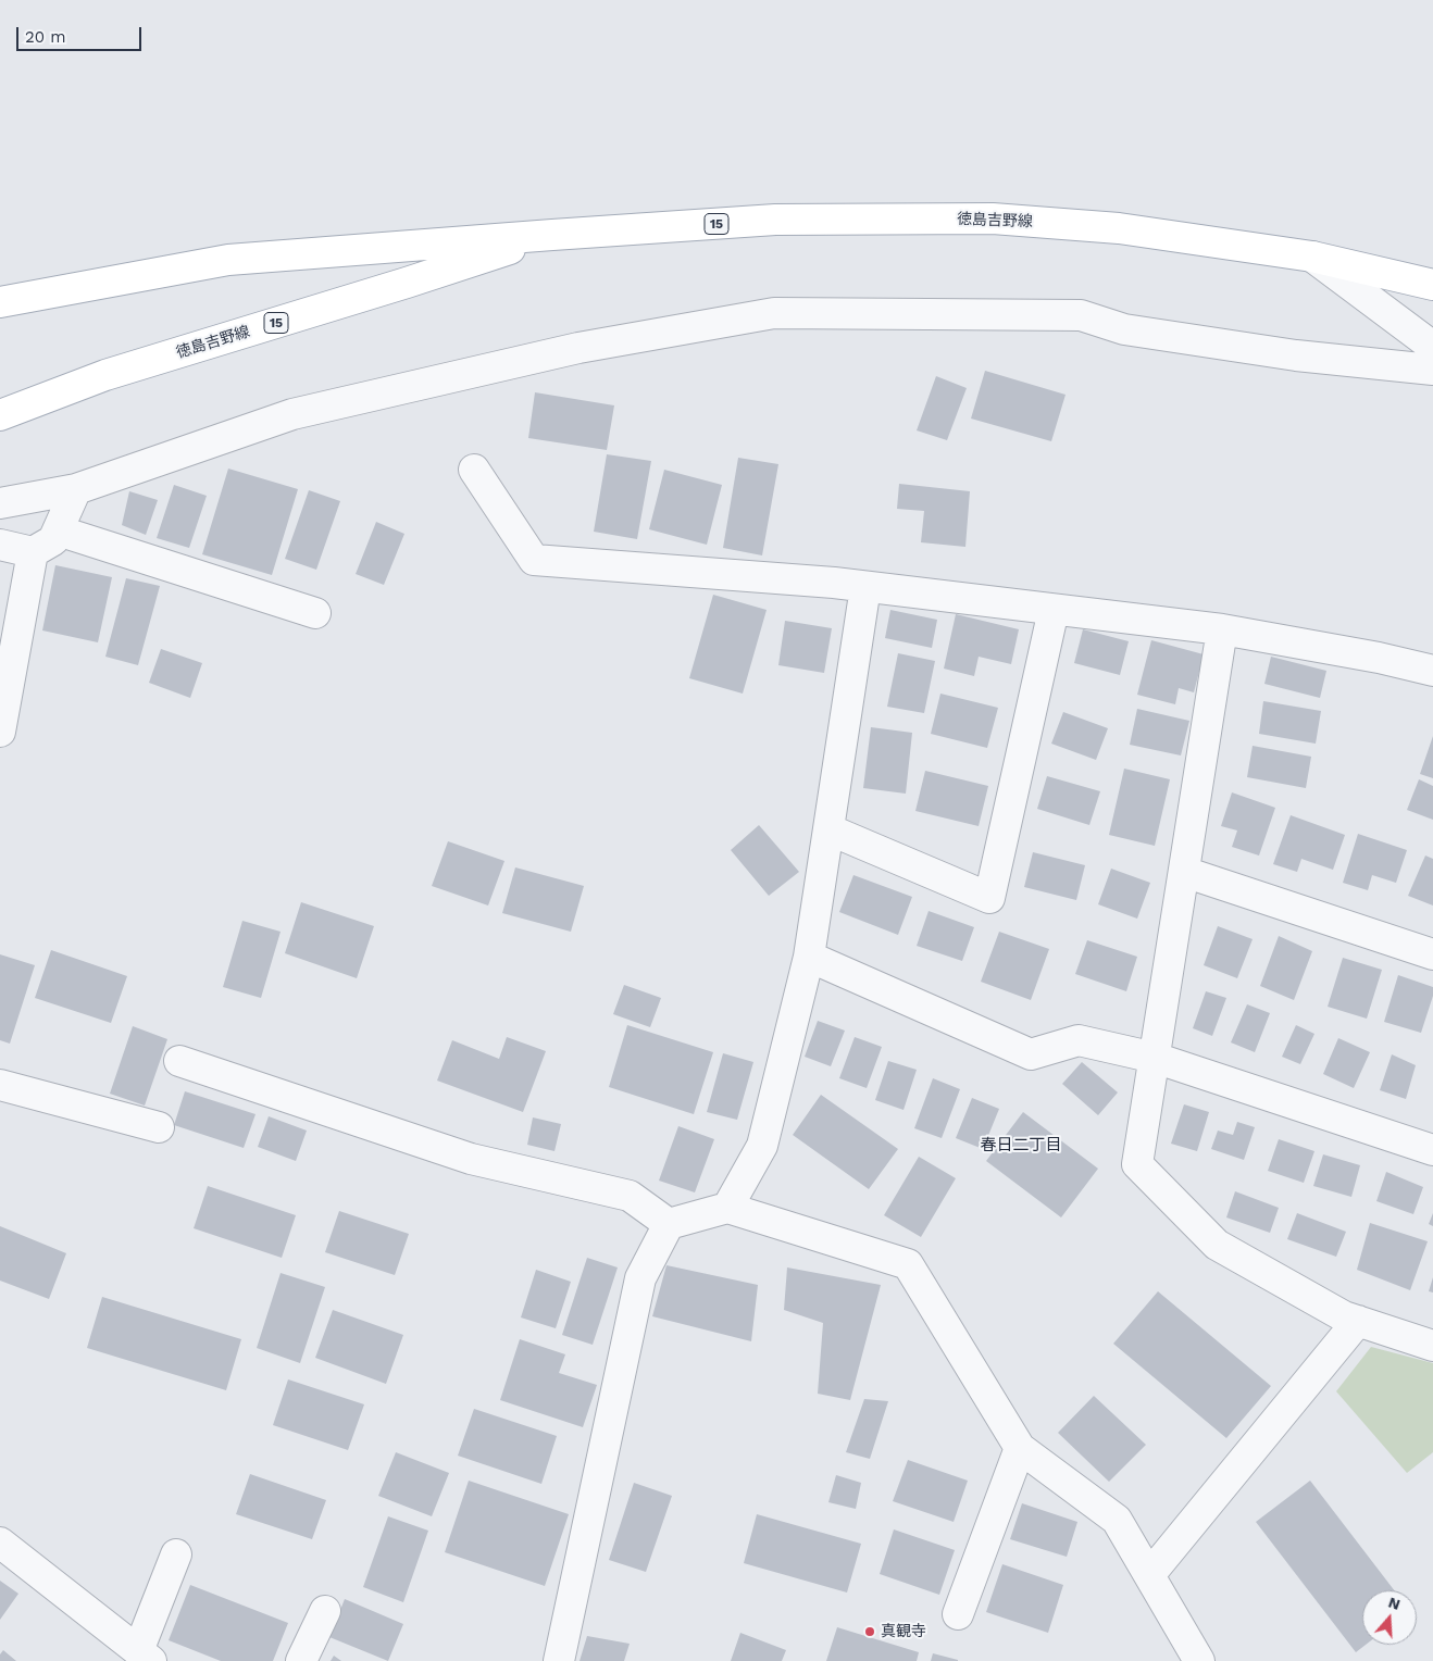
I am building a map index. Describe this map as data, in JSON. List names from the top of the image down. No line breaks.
{"streets":{"main road":["徳島吉野線","15"]},"districts":["春日二丁目"],"places":["真観寺"],"scale_bar":"20 m","north":"top"}
